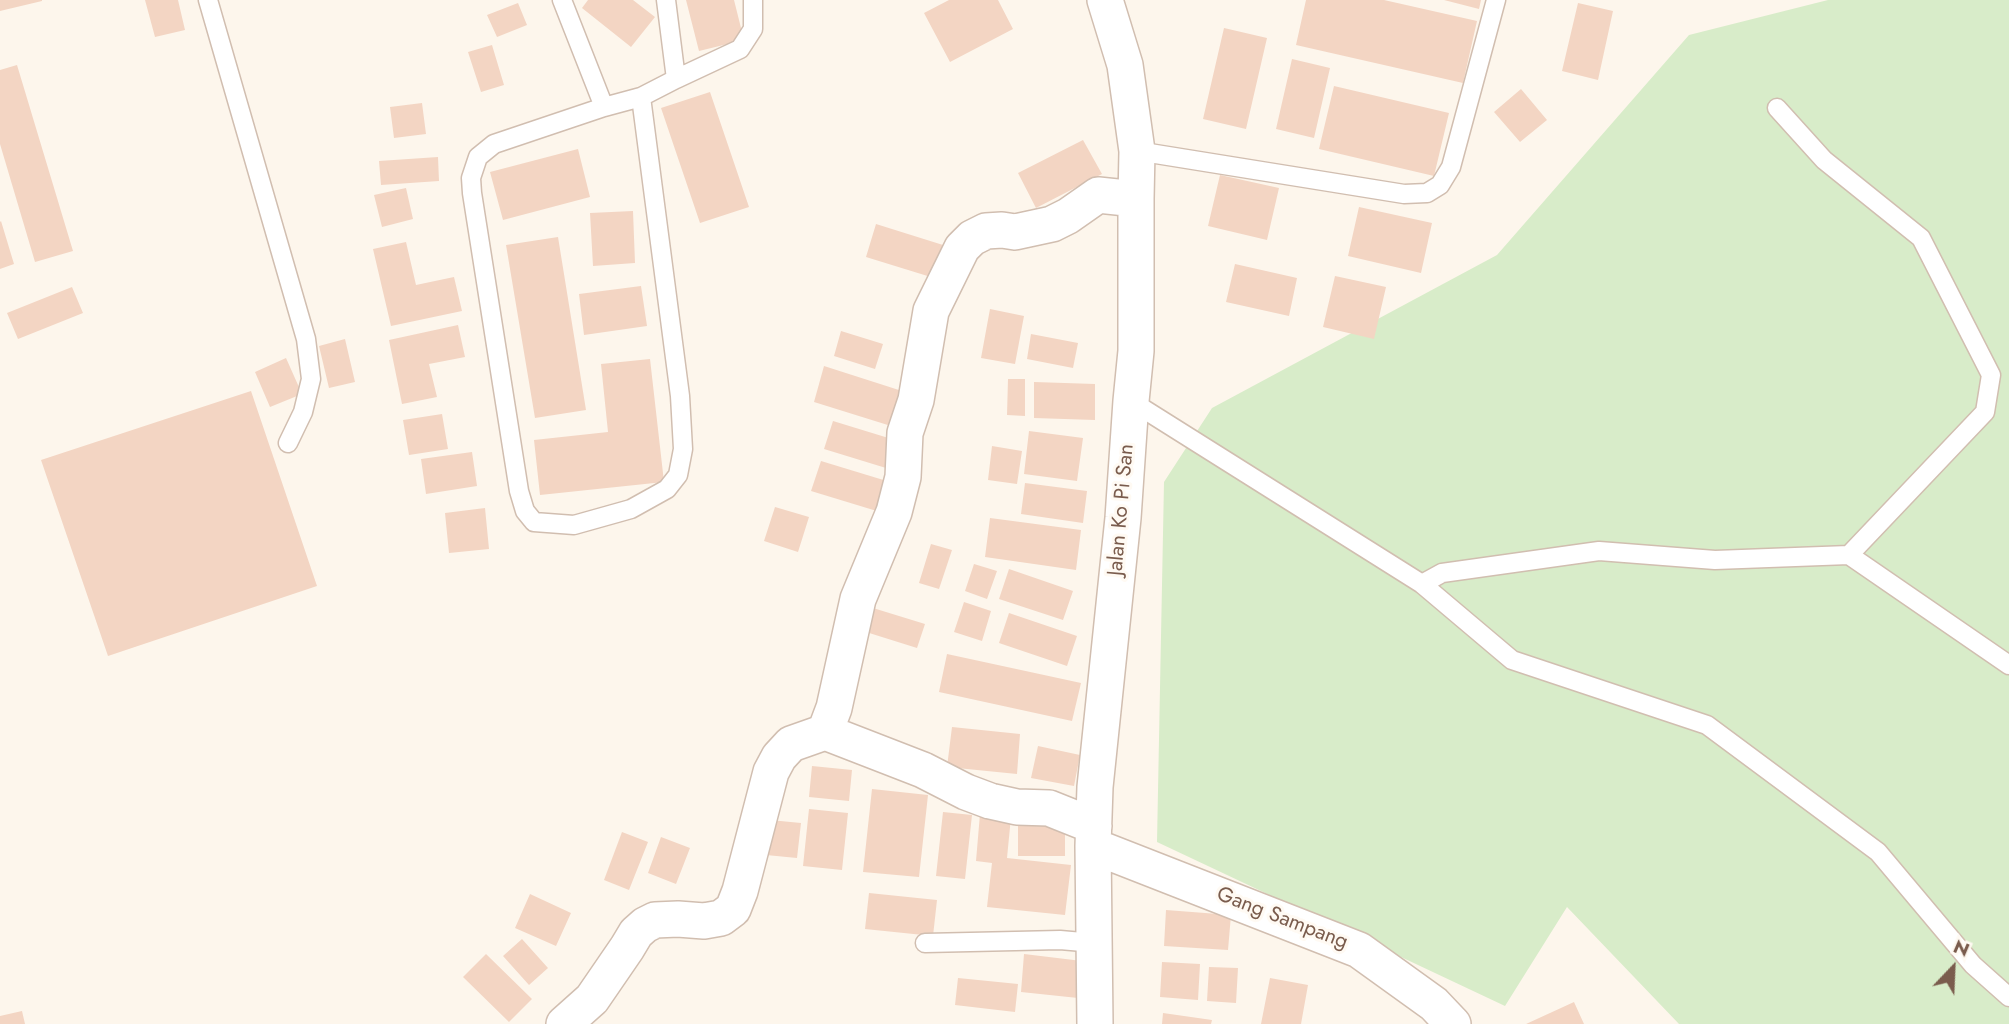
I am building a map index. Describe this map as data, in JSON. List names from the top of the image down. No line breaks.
{"streets":{"street":["Jalan Ko Pi San","Gang Sampang"]},"crossings":[["Jalan Ko Pi San","Gang Sampang"]],"north":"top right"}
